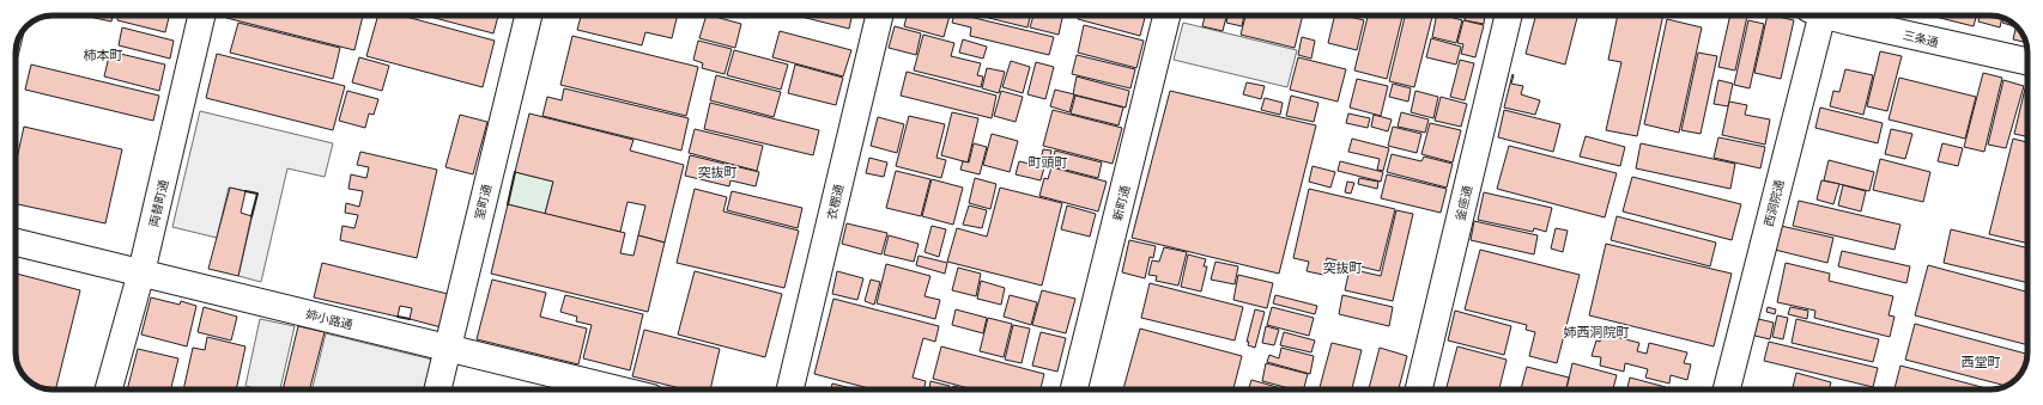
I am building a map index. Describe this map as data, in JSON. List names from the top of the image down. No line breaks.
{"streets":{"street":["三条通","室町通","衣棚通","両替町通","新町通","釜座通","西洞院通","姉小路通"]},"crossings":[["室町通","姉小路通"],["両替町通","姉小路通"]],"districts":["柿本町","町頭町","突抜町","突抜町","姉西洞院町","西堂町"]}
